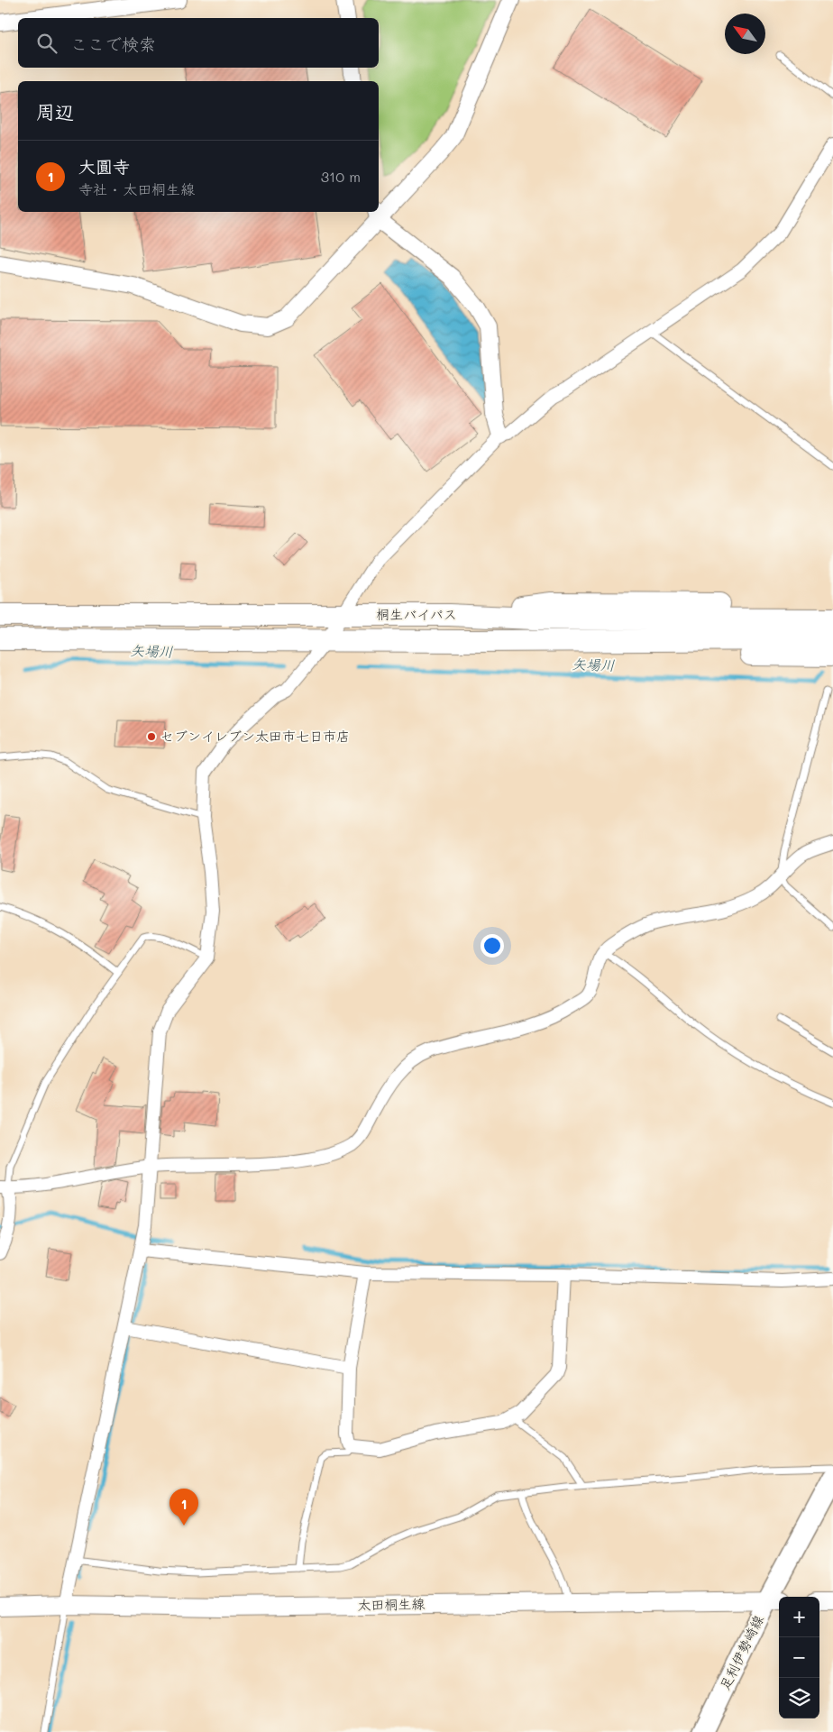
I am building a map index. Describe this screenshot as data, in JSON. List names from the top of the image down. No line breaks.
{"streets":{"highway":["桐生バイパス"],"main road":["太田桐生線","足利伊勢崎線"]},"crossings":[["太田桐生線","足利伊勢崎線"]],"water":["矢場川"],"places":["セブンイレブン太田市七日市店"],"north":"top left","page":{"search":"ここで検索","heading":"周辺","list":[{"mark":"1","name":"大圓寺","note":"寺社 · 太田桐生線","value":"310 m"}],"pins":"1","map_buttons":["+","−"]}}
